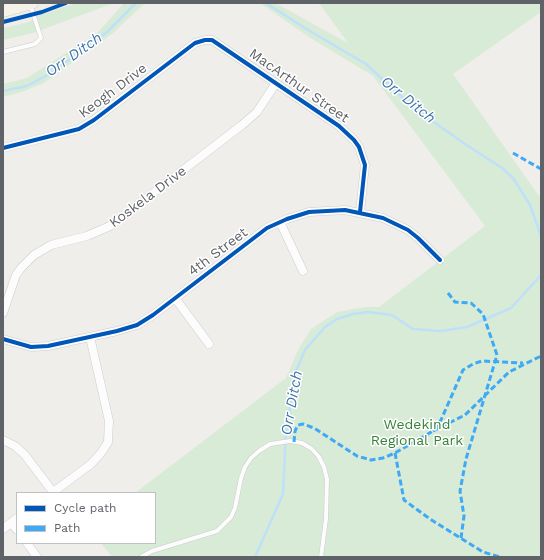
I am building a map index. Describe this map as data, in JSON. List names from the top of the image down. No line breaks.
{"streets":{"street":["MacArthur Street","Keogh Drive","Koskela Drive","4th Street"]},"crossings":[["MacArthur Street","Keogh Drive"],["MacArthur Street","Koskela Drive"],["MacArthur Street","4th Street"]],"water":["Orr Ditch"],"parks":["Wedekind Regional Park"],"legend":["Cycle path","Path"]}
